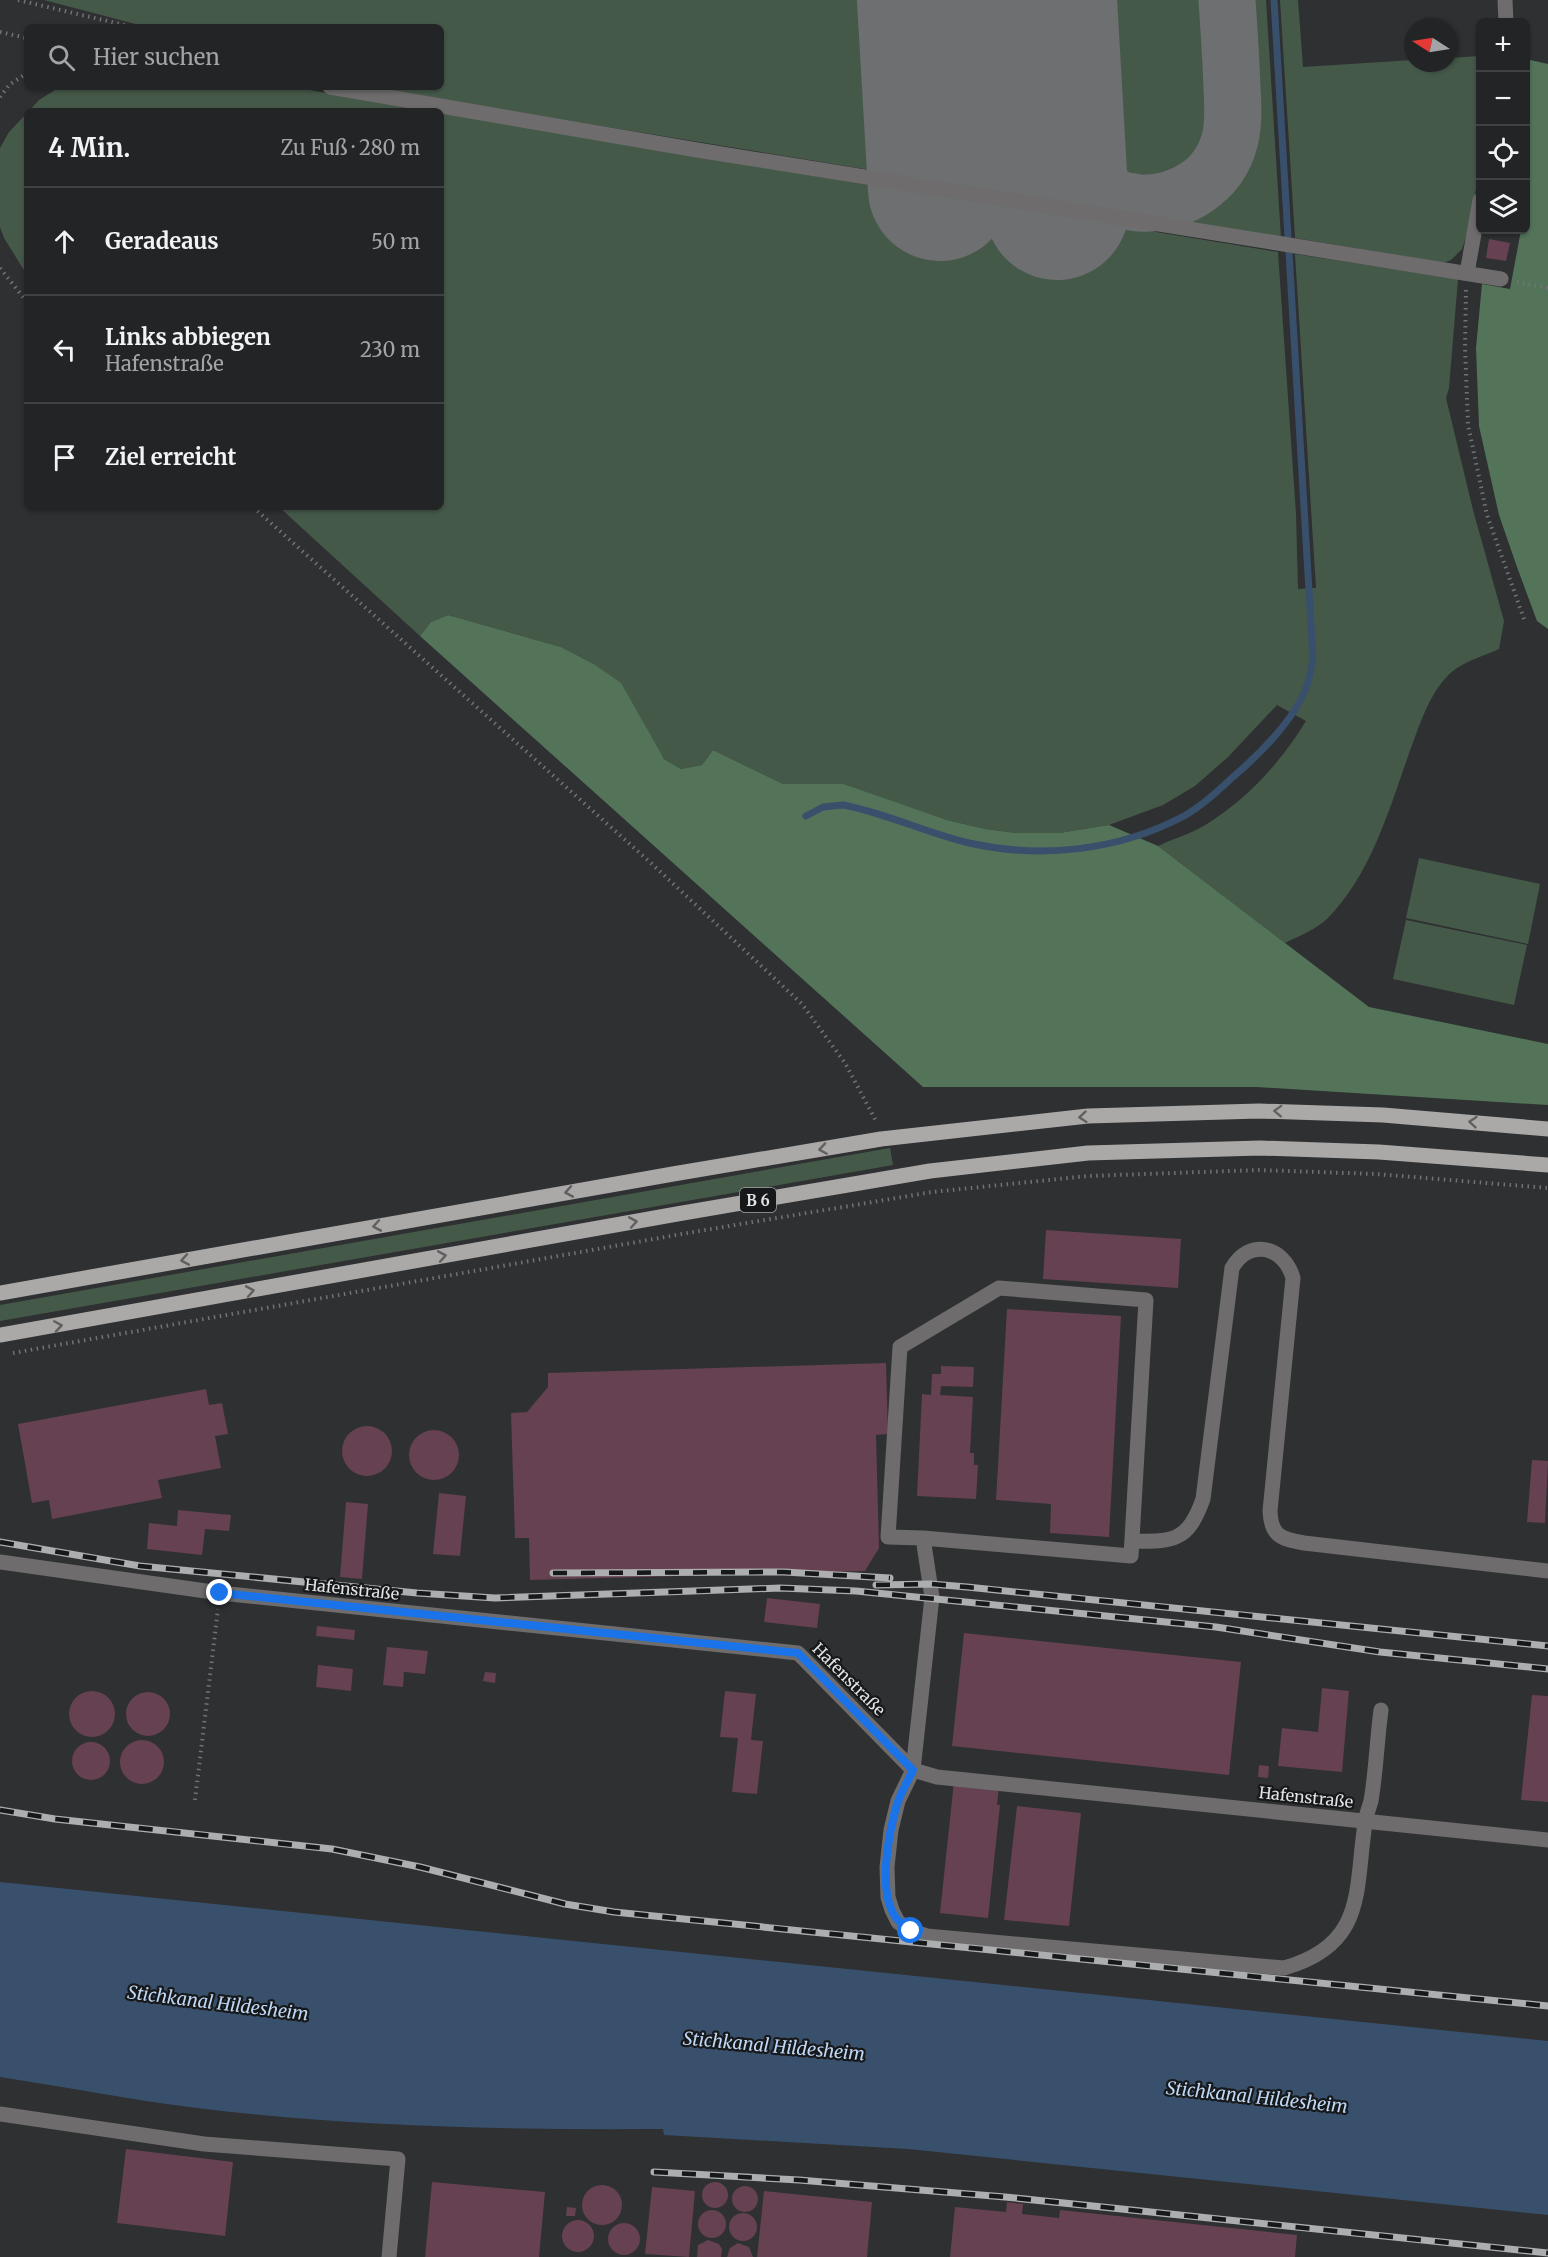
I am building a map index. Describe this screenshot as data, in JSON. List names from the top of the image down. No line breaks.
{"streets":{"main road":["B 6"],"street":["Hafenstraße"]},"water":["Stichkanal Hildesheim"],"north":"left","page":{"map_buttons":["+","−"],"search":"Hier suchen","heading":["4 Min.","Zu Fuß · 280 m"],"list":[["Geradeaus","50 m"],["Links abbiegen","Hafenstraße","230 m"],"Ziel erreicht"]}}
